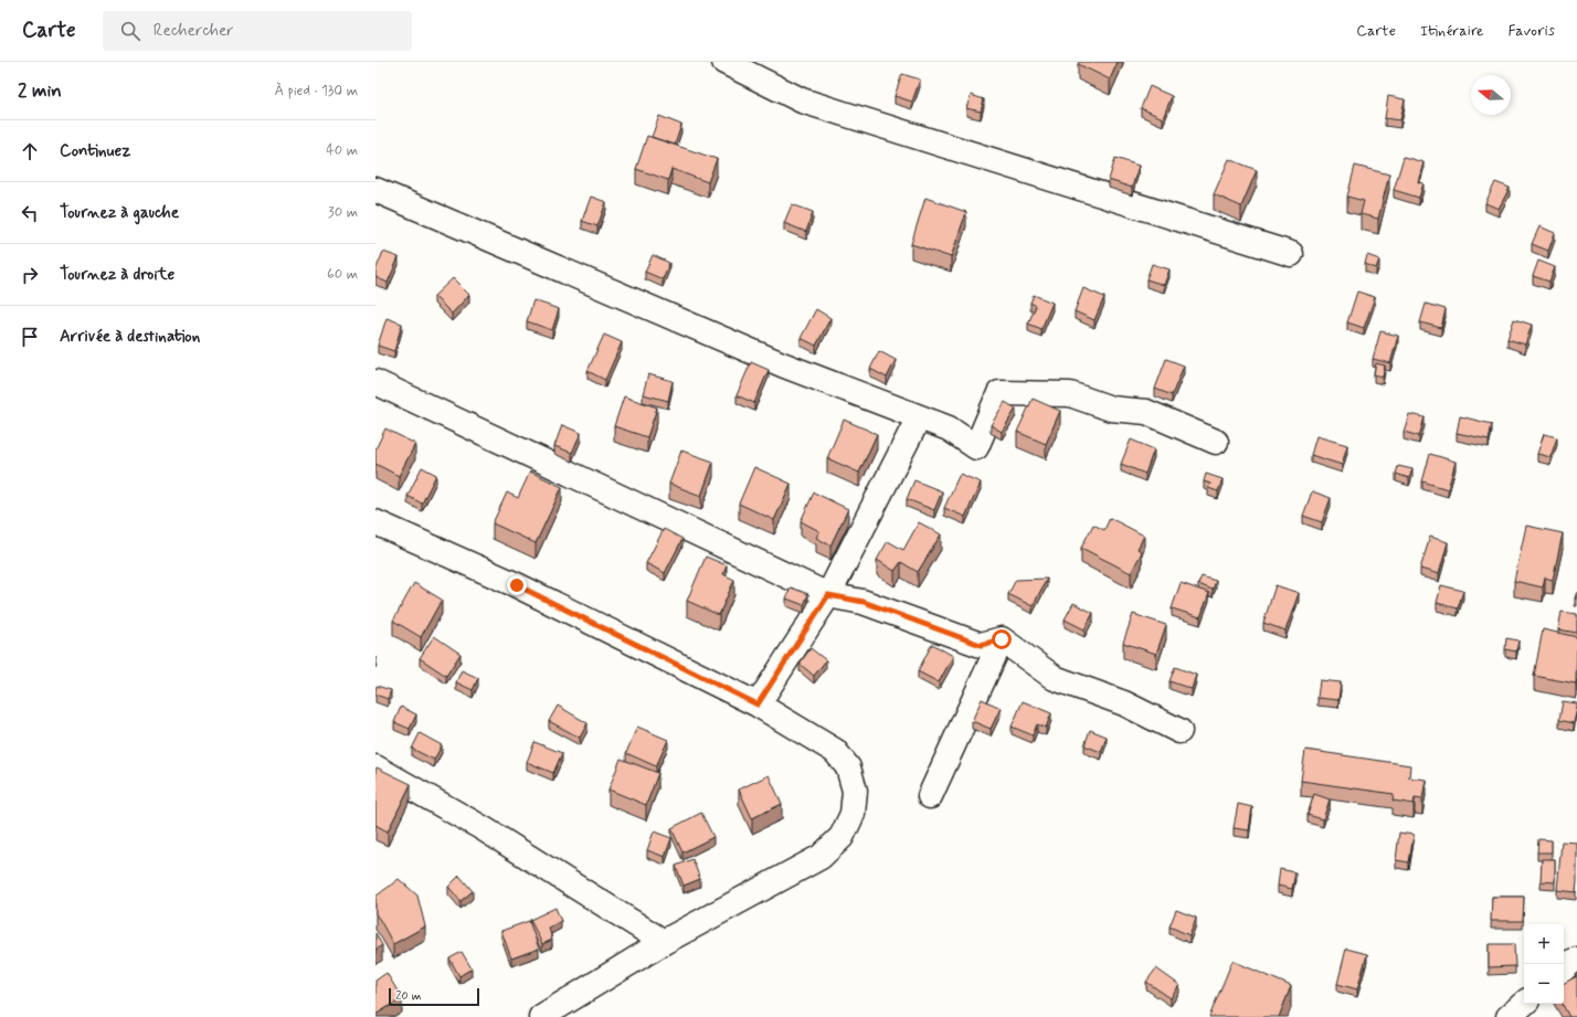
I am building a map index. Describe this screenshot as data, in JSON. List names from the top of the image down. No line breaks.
{"scale_bar":"20 m","north":"left","page":{"header":"Carte","search":"Rechercher","nav":["Carte","Itinéraire","Favoris"],"heading":["2 min","À pied · 130 m"],"list":[["Continuez","40 m"],["Tournez à gauche","30 m"],["Tournez à droite","60 m"],"Arrivée à destination"],"map_buttons":["+","−"],"scale":"20 m"}}
